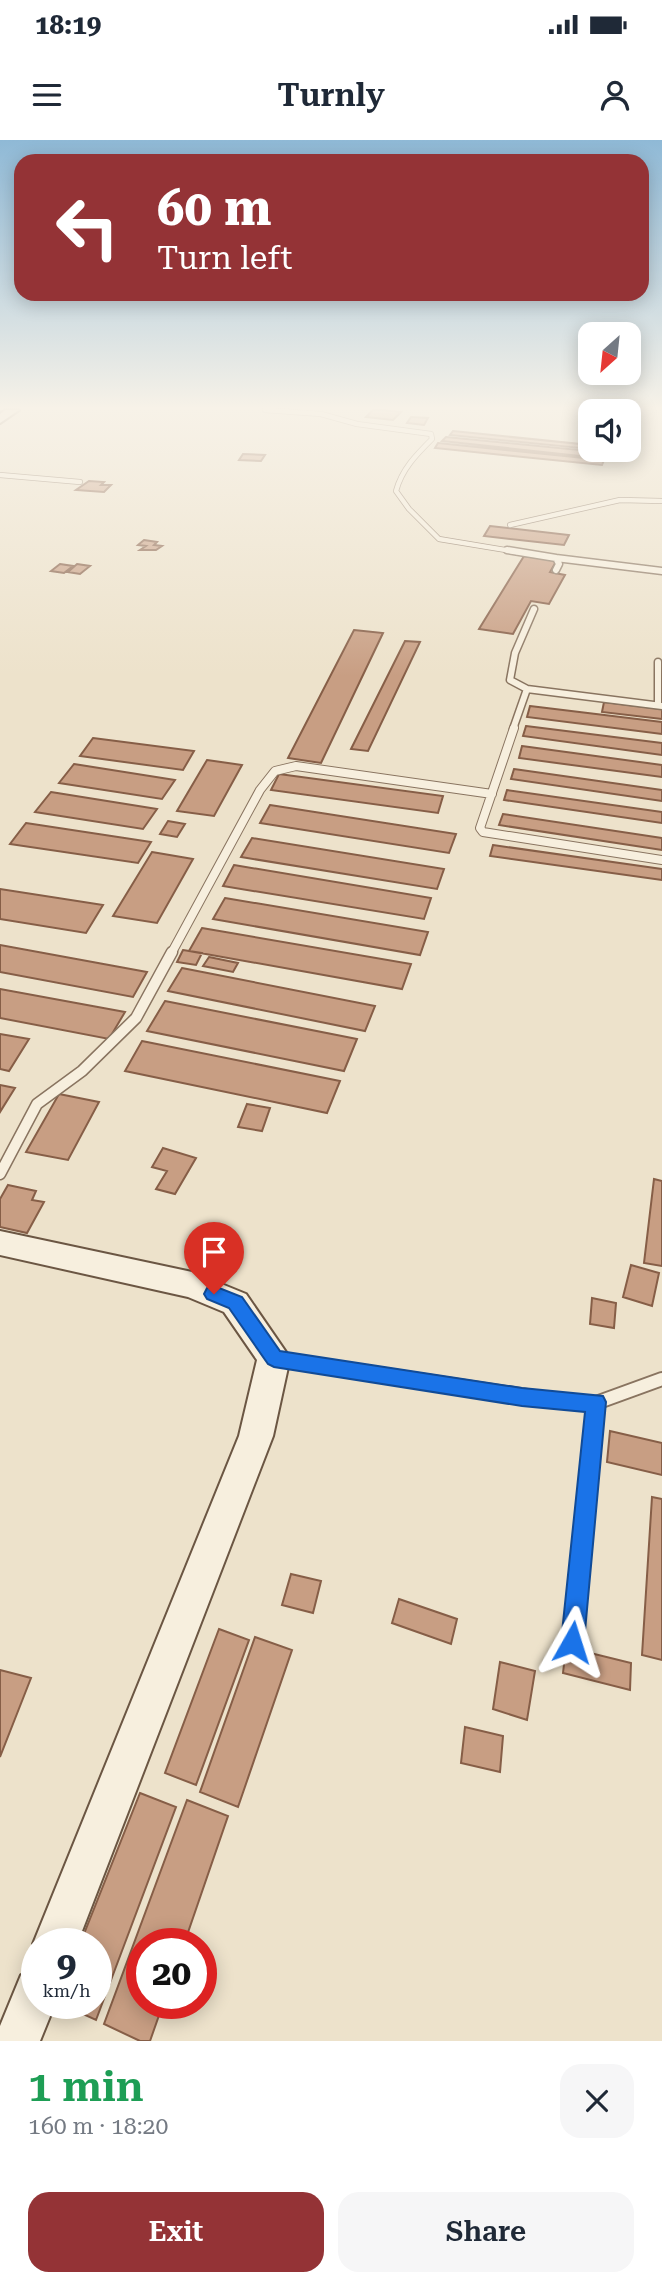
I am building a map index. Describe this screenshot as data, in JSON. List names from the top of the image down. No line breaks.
{"north":"bottom left","page":{"status":"18:19","header":"Turnly","turn":["60 m","Turn left"],"speed":"9 km/h","limit":"20","heading":["1 min","160 m · 18:20"],"buttons":["Exit","Share"]}}
